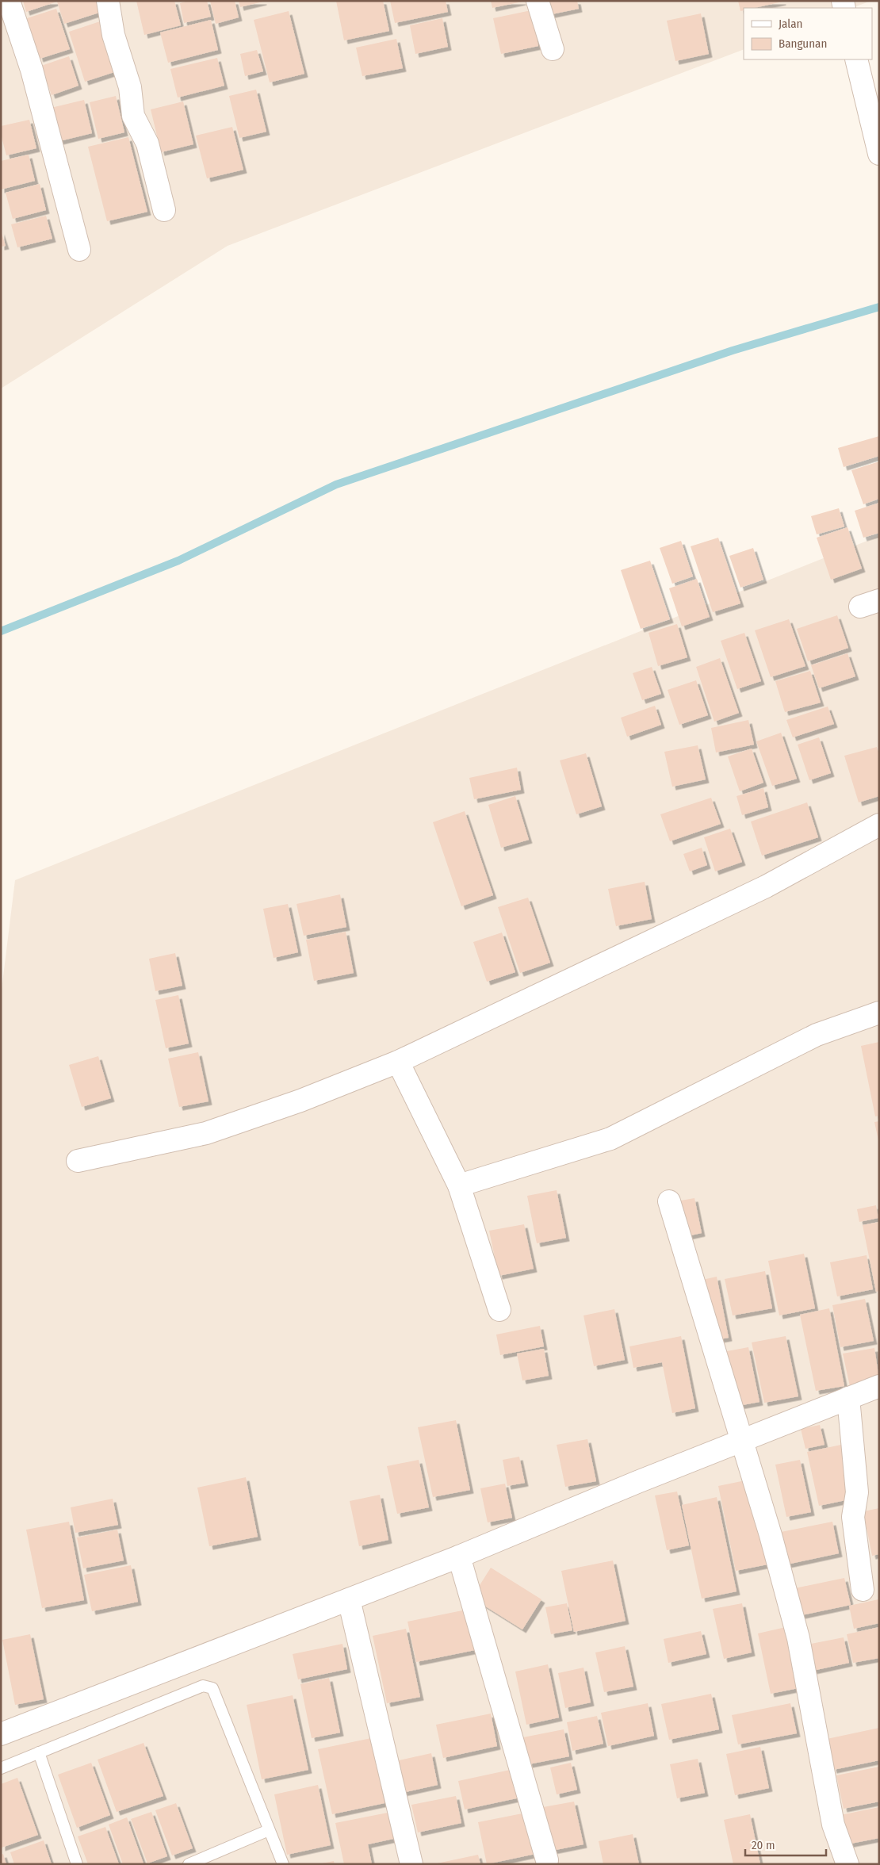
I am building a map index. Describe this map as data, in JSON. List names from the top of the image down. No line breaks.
{"legend":["Jalan","Bangunan"],"scale_bar":"20 m"}
